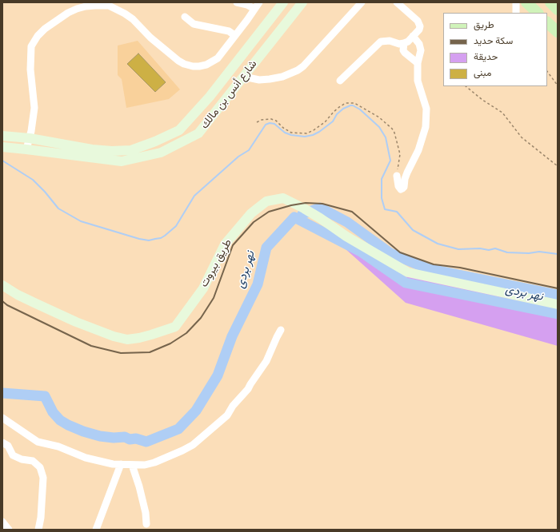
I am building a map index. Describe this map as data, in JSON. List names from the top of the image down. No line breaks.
{"streets":{"main road":["شارع أنس بن مالك","طريق بيروت"]},"water":["نهر بردى"],"legend":["طريق","سكة حديد","حديقة","مبنى"]}
